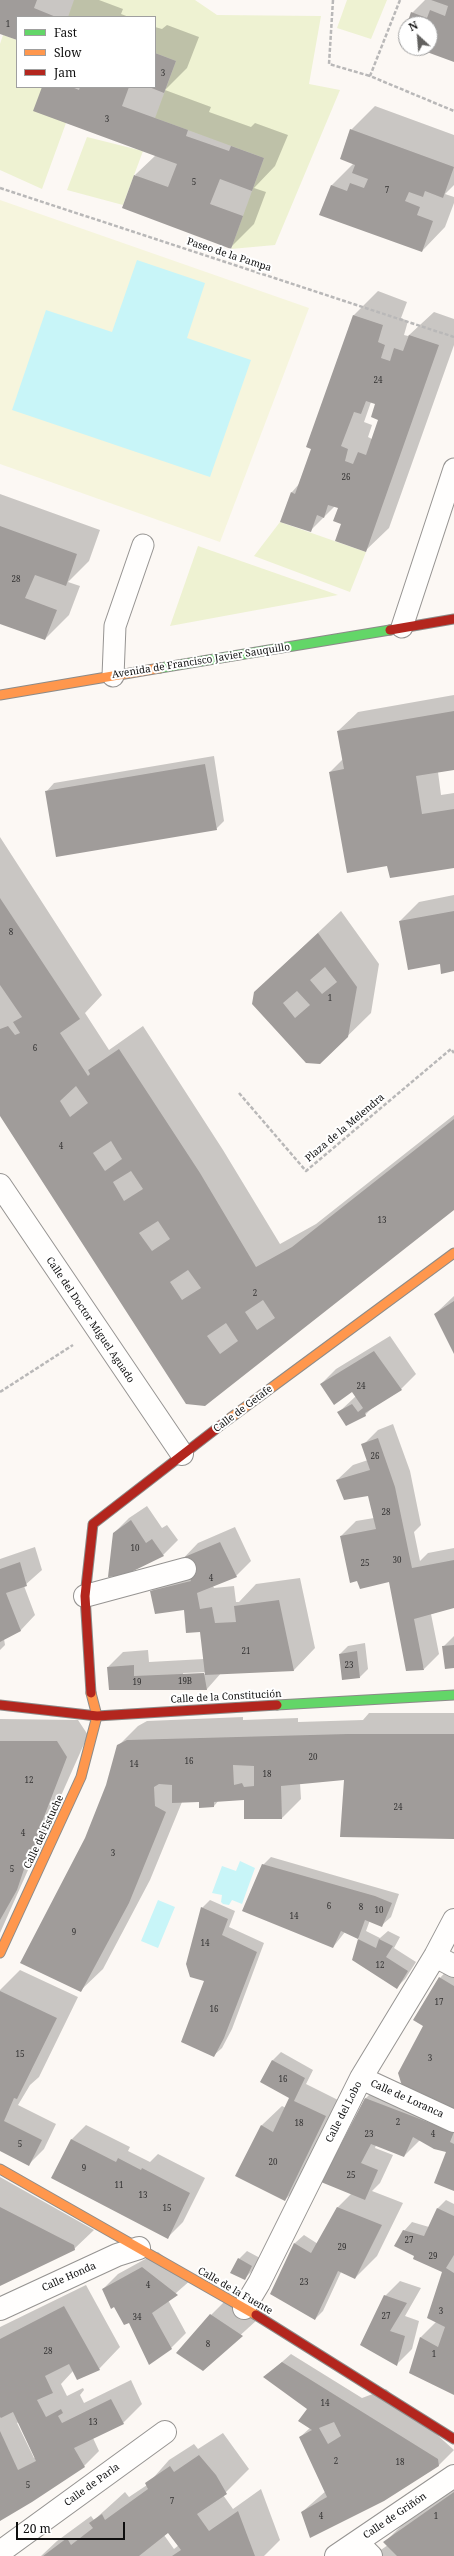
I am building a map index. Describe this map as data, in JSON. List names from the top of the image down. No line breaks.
{"streets":{"street":["Avenida de Francisco Javier Sauquillo","Calle del Doctor Miguel Aguado","Calle de Getafe","Calle de la Constitución","Calle del Estuche","Calle de Loranca","Calle del Lobo","Calle Honda","Calle de la Fuente","Calle de Parla","Calle de Griñón"],"path":["Paseo de la Pampa","Plaza de la Melendra"]},"crossings":[["Calle del Doctor Miguel Aguado","Calle de Getafe"],["Calle de Getafe","Calle de la Constitución"],["Calle de Getafe","Calle del Estuche"],["Calle de la Constitución","Calle del Estuche"],["Calle de Loranca","Calle del Lobo"],["Calle del Lobo","Calle de la Fuente"],["Calle Honda","Calle de la Fuente"]],"house_numbers":["1","3","3","5","7","24","26","28","8","1","6","4","13","2","24","26","28","10","30","25","4","21","23","19B","19","20","16","14","18","12","24","4","3","5","6","8","10","14","9","14","12","17","16","15","3","16","2","18","23","4","5","20","9","25","11","13","15","27","29","29","23","4","3","27","34","8","28","1","14","13","2","18","5","7","4","1"],"legend":["Fast","Slow","Jam"],"scale_bar":"20 m","north":"top left"}
